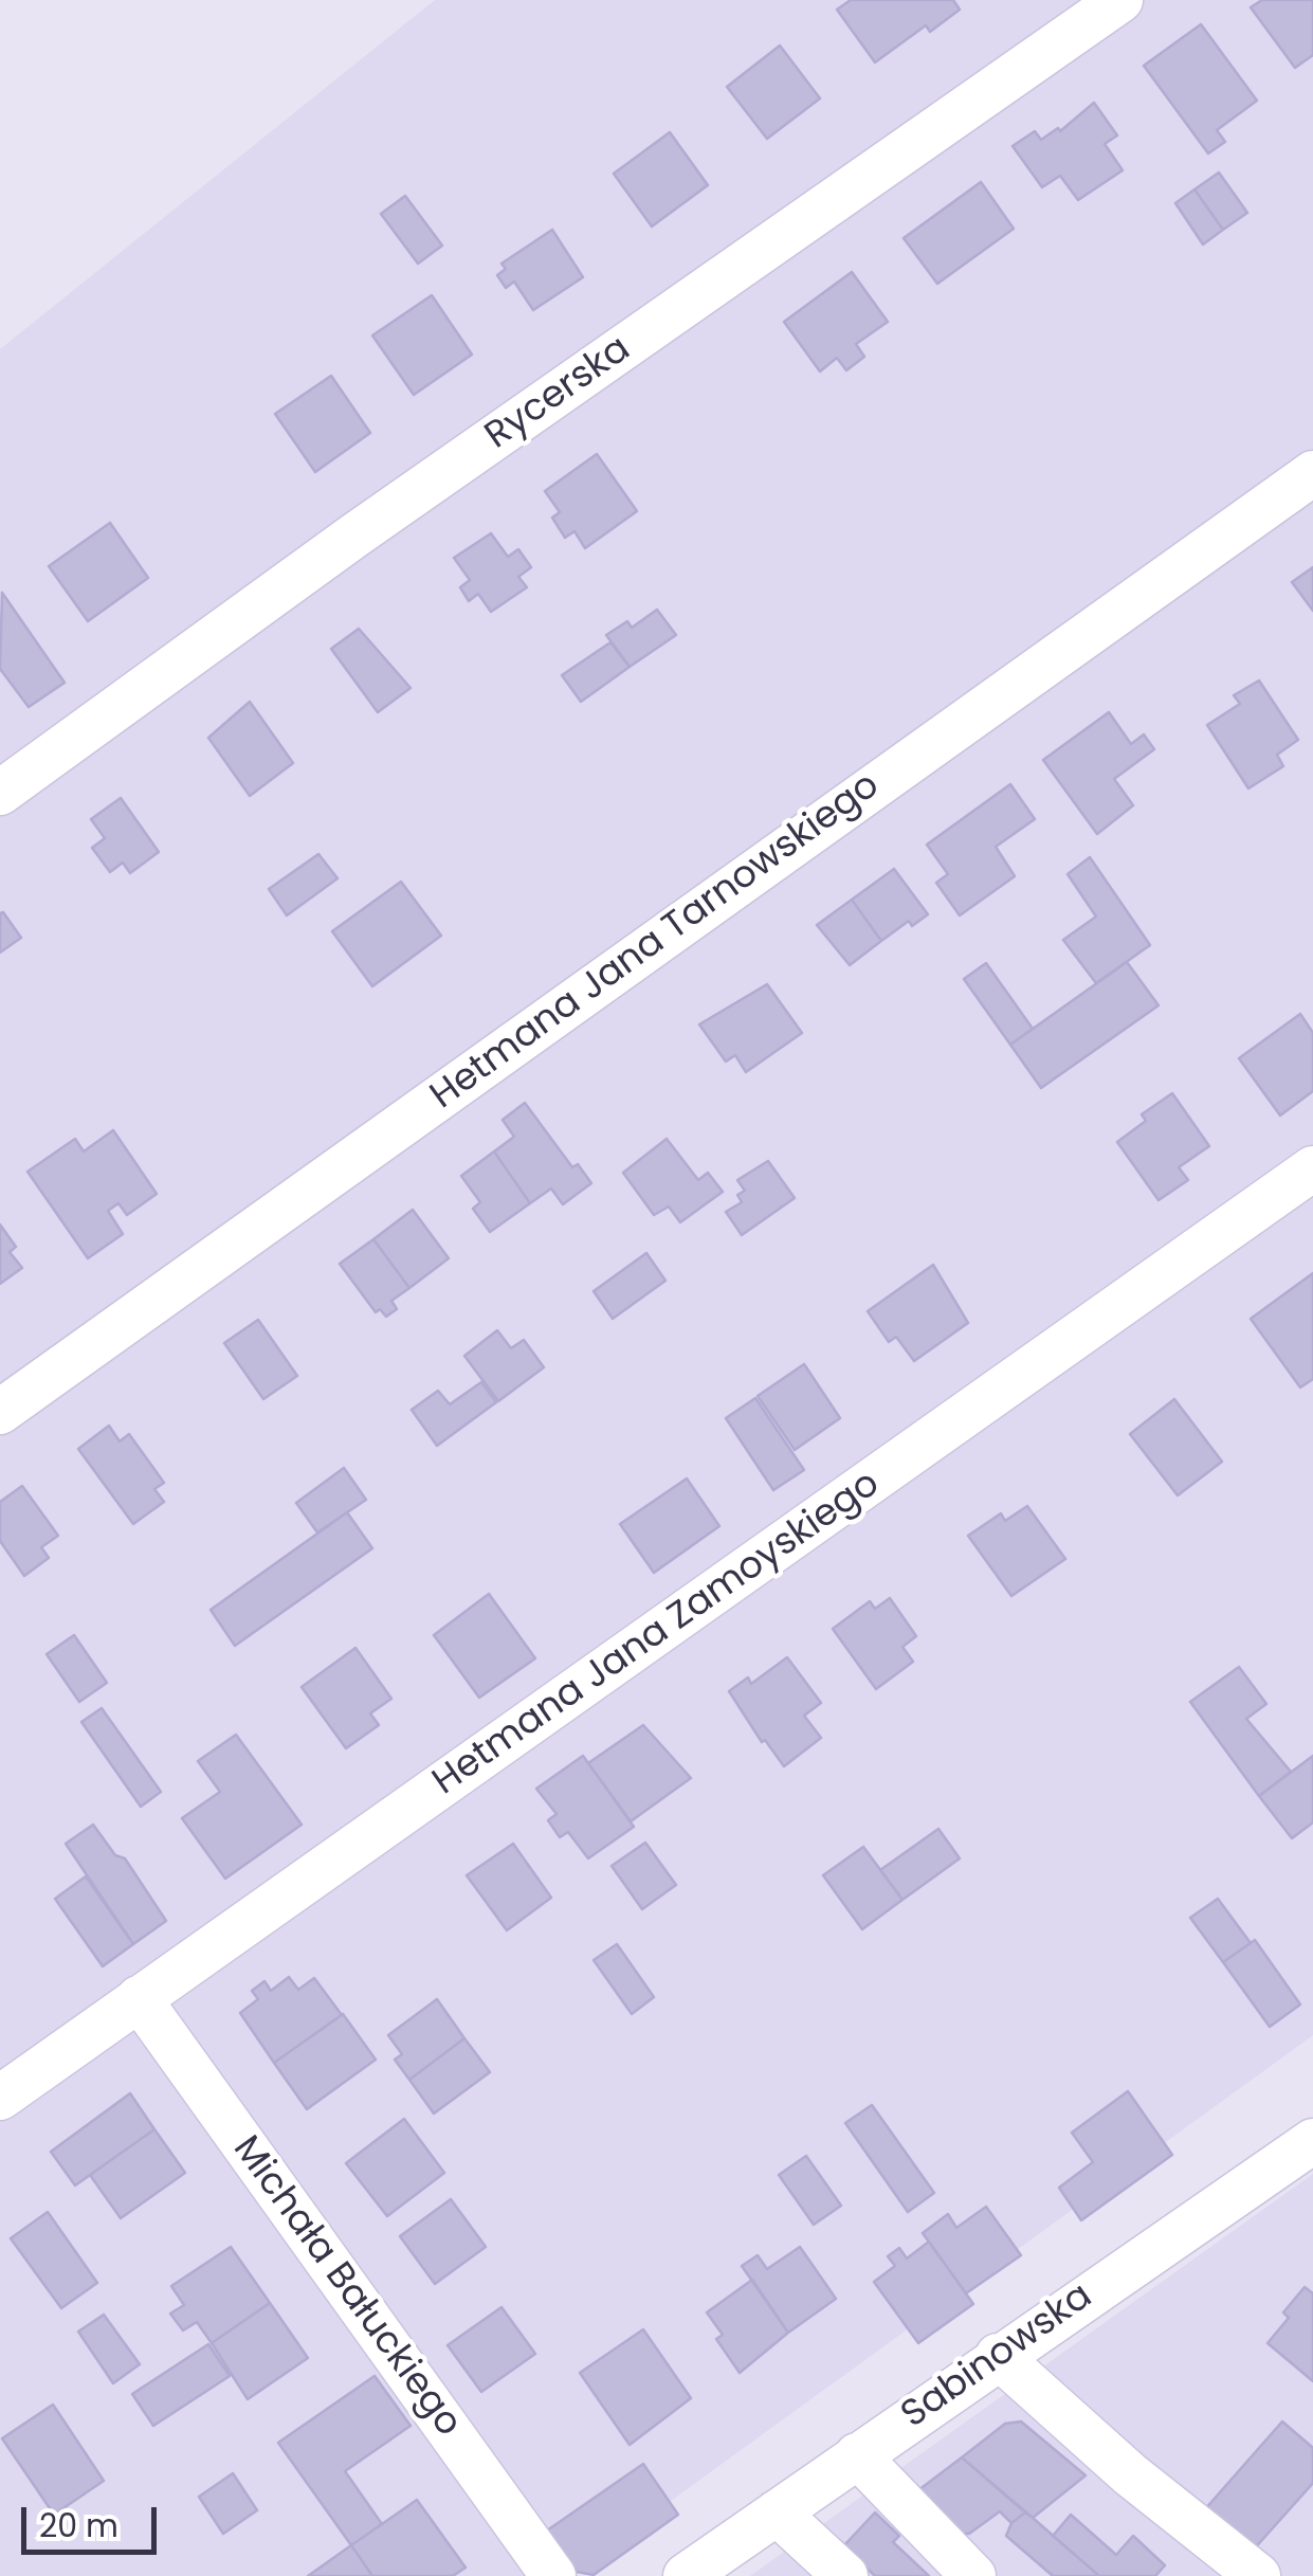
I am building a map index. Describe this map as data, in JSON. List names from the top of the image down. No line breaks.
{"streets":{"street":["Rycerska","Hetmana Jana Tarnowskiego","Hetmana Jana Zamoyskiego","Michała Bałuckiego","Sabinowska"]},"crossings":[["Hetmana Jana Zamoyskiego","Michała Bałuckiego"]],"scale_bar":"20 m"}
